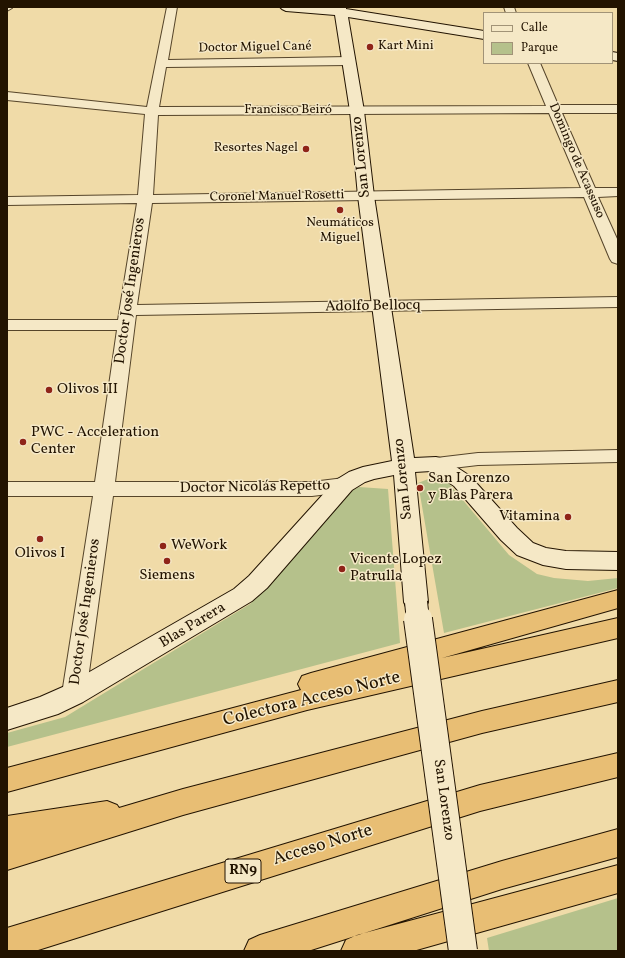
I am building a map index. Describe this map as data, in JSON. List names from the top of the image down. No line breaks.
{"streets":{"highway":["Colectora Acceso Norte","Acceso Norte","RN9"],"street":["Doctor Miguel Cané","Francisco Beiró","San Lorenzo","Domingo de Acassuso","Coronel Manuel Rosetti","Doctor José Ingenieros","Adolfo Bellocq","Doctor Nicolás Repetto","Blas Parera"]},"crossings":[["Doctor Miguel Cané","San Lorenzo"],["Doctor Miguel Cané","Doctor José Ingenieros"],["Francisco Beiró","San Lorenzo"],["Francisco Beiró","Domingo de Acassuso"],["Francisco Beiró","Doctor José Ingenieros"],["San Lorenzo","Coronel Manuel Rosetti"],["San Lorenzo","Adolfo Bellocq"],["San Lorenzo","Doctor Nicolás Repetto"],["Domingo de Acassuso","Coronel Manuel Rosetti"],["Coronel Manuel Rosetti","Doctor José Ingenieros"],["Doctor José Ingenieros","Adolfo Bellocq"],["Doctor José Ingenieros","Doctor Nicolás Repetto"],["Doctor José Ingenieros","Blas Parera"],["Doctor Nicolás Repetto","Blas Parera"]],"places":["Kart Mini","Resortes Nagel","Neumáticos Miguel","Olivos III","PWC - Acceleration Center","San Lorenzo y Blas Parera","Vitamina","Olivos I","WeWork","Siemens","Vicente Lopez Patrulla"],"legend":["Calle","Parque"]}
